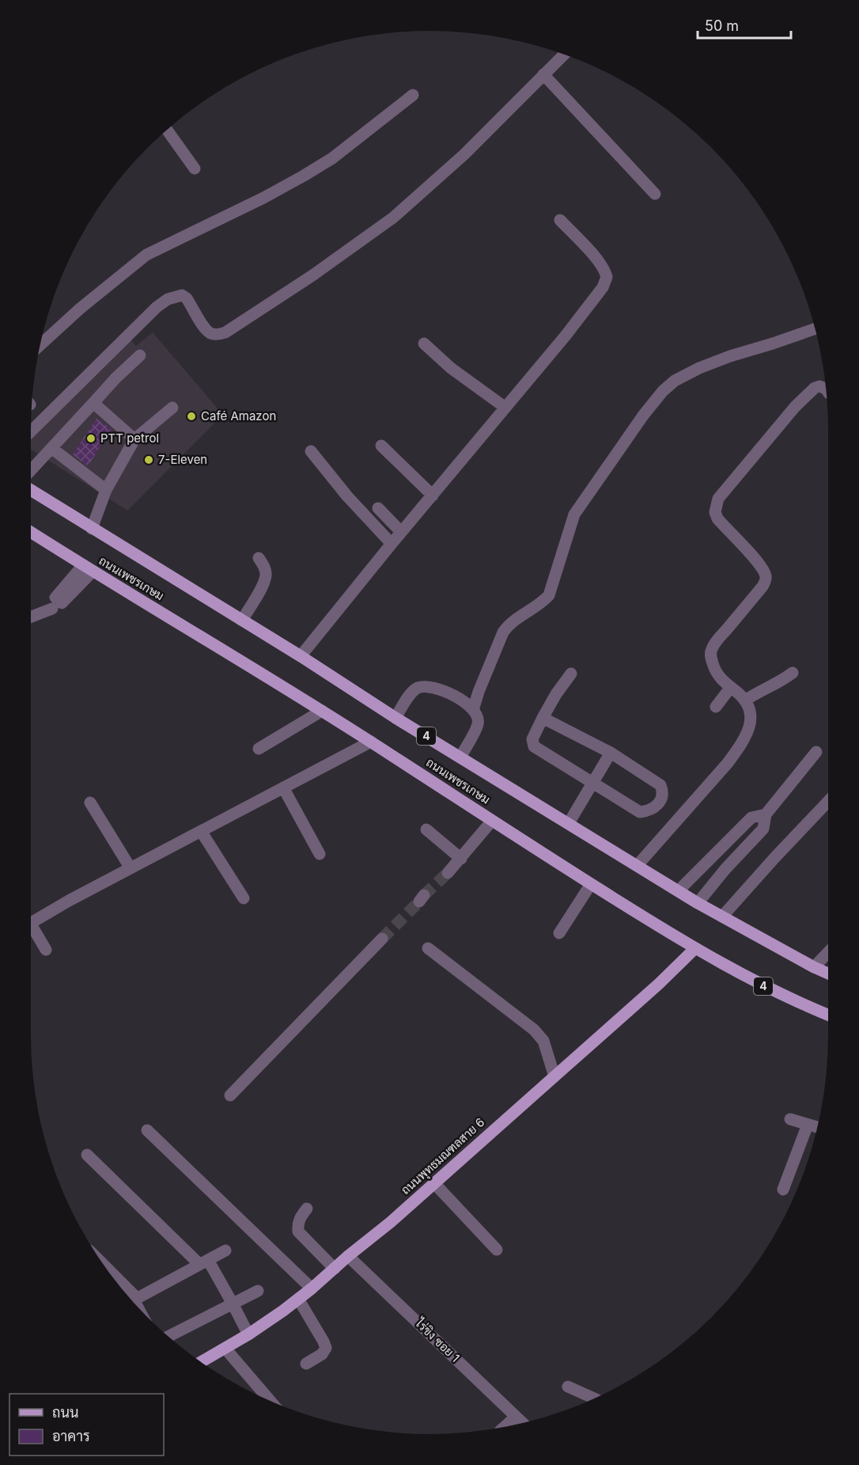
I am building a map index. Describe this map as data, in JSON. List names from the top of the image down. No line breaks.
{"streets":{"main road":["ถนนเพชรเกษม","4","ถนนพุทธมณฑลสาย 6"],"street":["ไร่ขิง ซอย 1"]},"crossings":[["ถนนเพชรเกษม","ถนนพุทธมณฑลสาย 6"],["ถนนพุทธมณฑลสาย 6","ไร่ขิง ซอย 1"]],"places":["Café Amazon","PTT petrol","7-Eleven"],"legend":["ถนน","อาคาร"],"scale_bar":"50 m"}
